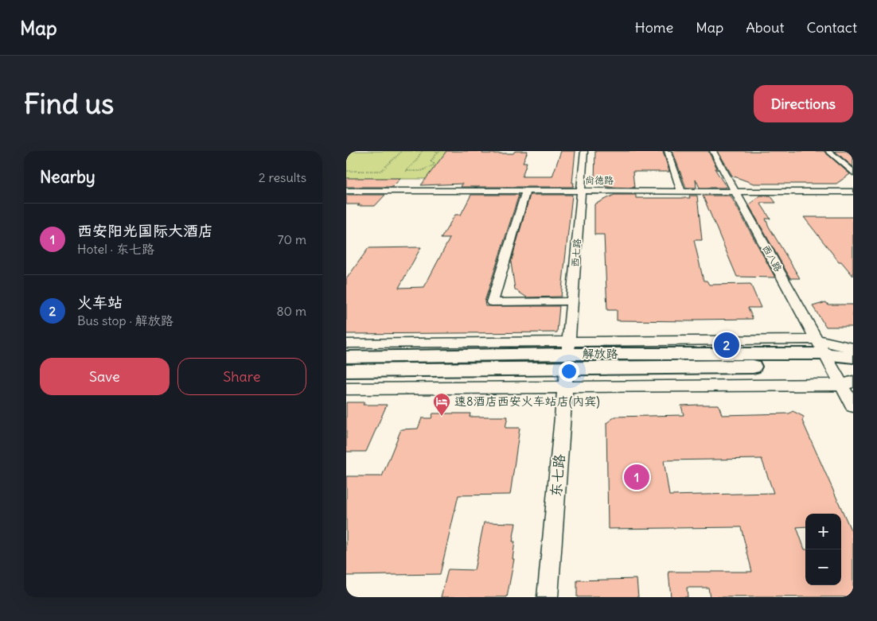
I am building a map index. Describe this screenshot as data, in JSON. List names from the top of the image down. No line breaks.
{"streets":{"main road":["解放路"],"street":["尚德路","西七路","西八路","东七路"]},"crossings":[["尚德路","西七路"],["尚德路","西八路"],["西七路","解放路"],["西七路","东七路"],["西八路","解放路"],["解放路","东七路"]],"places":{"hotel":["速8酒店西安火车站店(内宾)"]},"page":{"header":"Map","nav":["Home","Map","About","Contact"],"buttons":["Directions",["Save","Share"]],"title":"Find us","heading":["Nearby","2 results"],"list":[{"mark":"1","name":"西安阳光国际大酒店","note":"Hotel · 东七路","value":"70 m"},{"mark":"2","name":"火车站","note":"Bus stop · 解放路","value":"80 m"}],"pins":["2","1"],"map_buttons":["+","−"]}}
